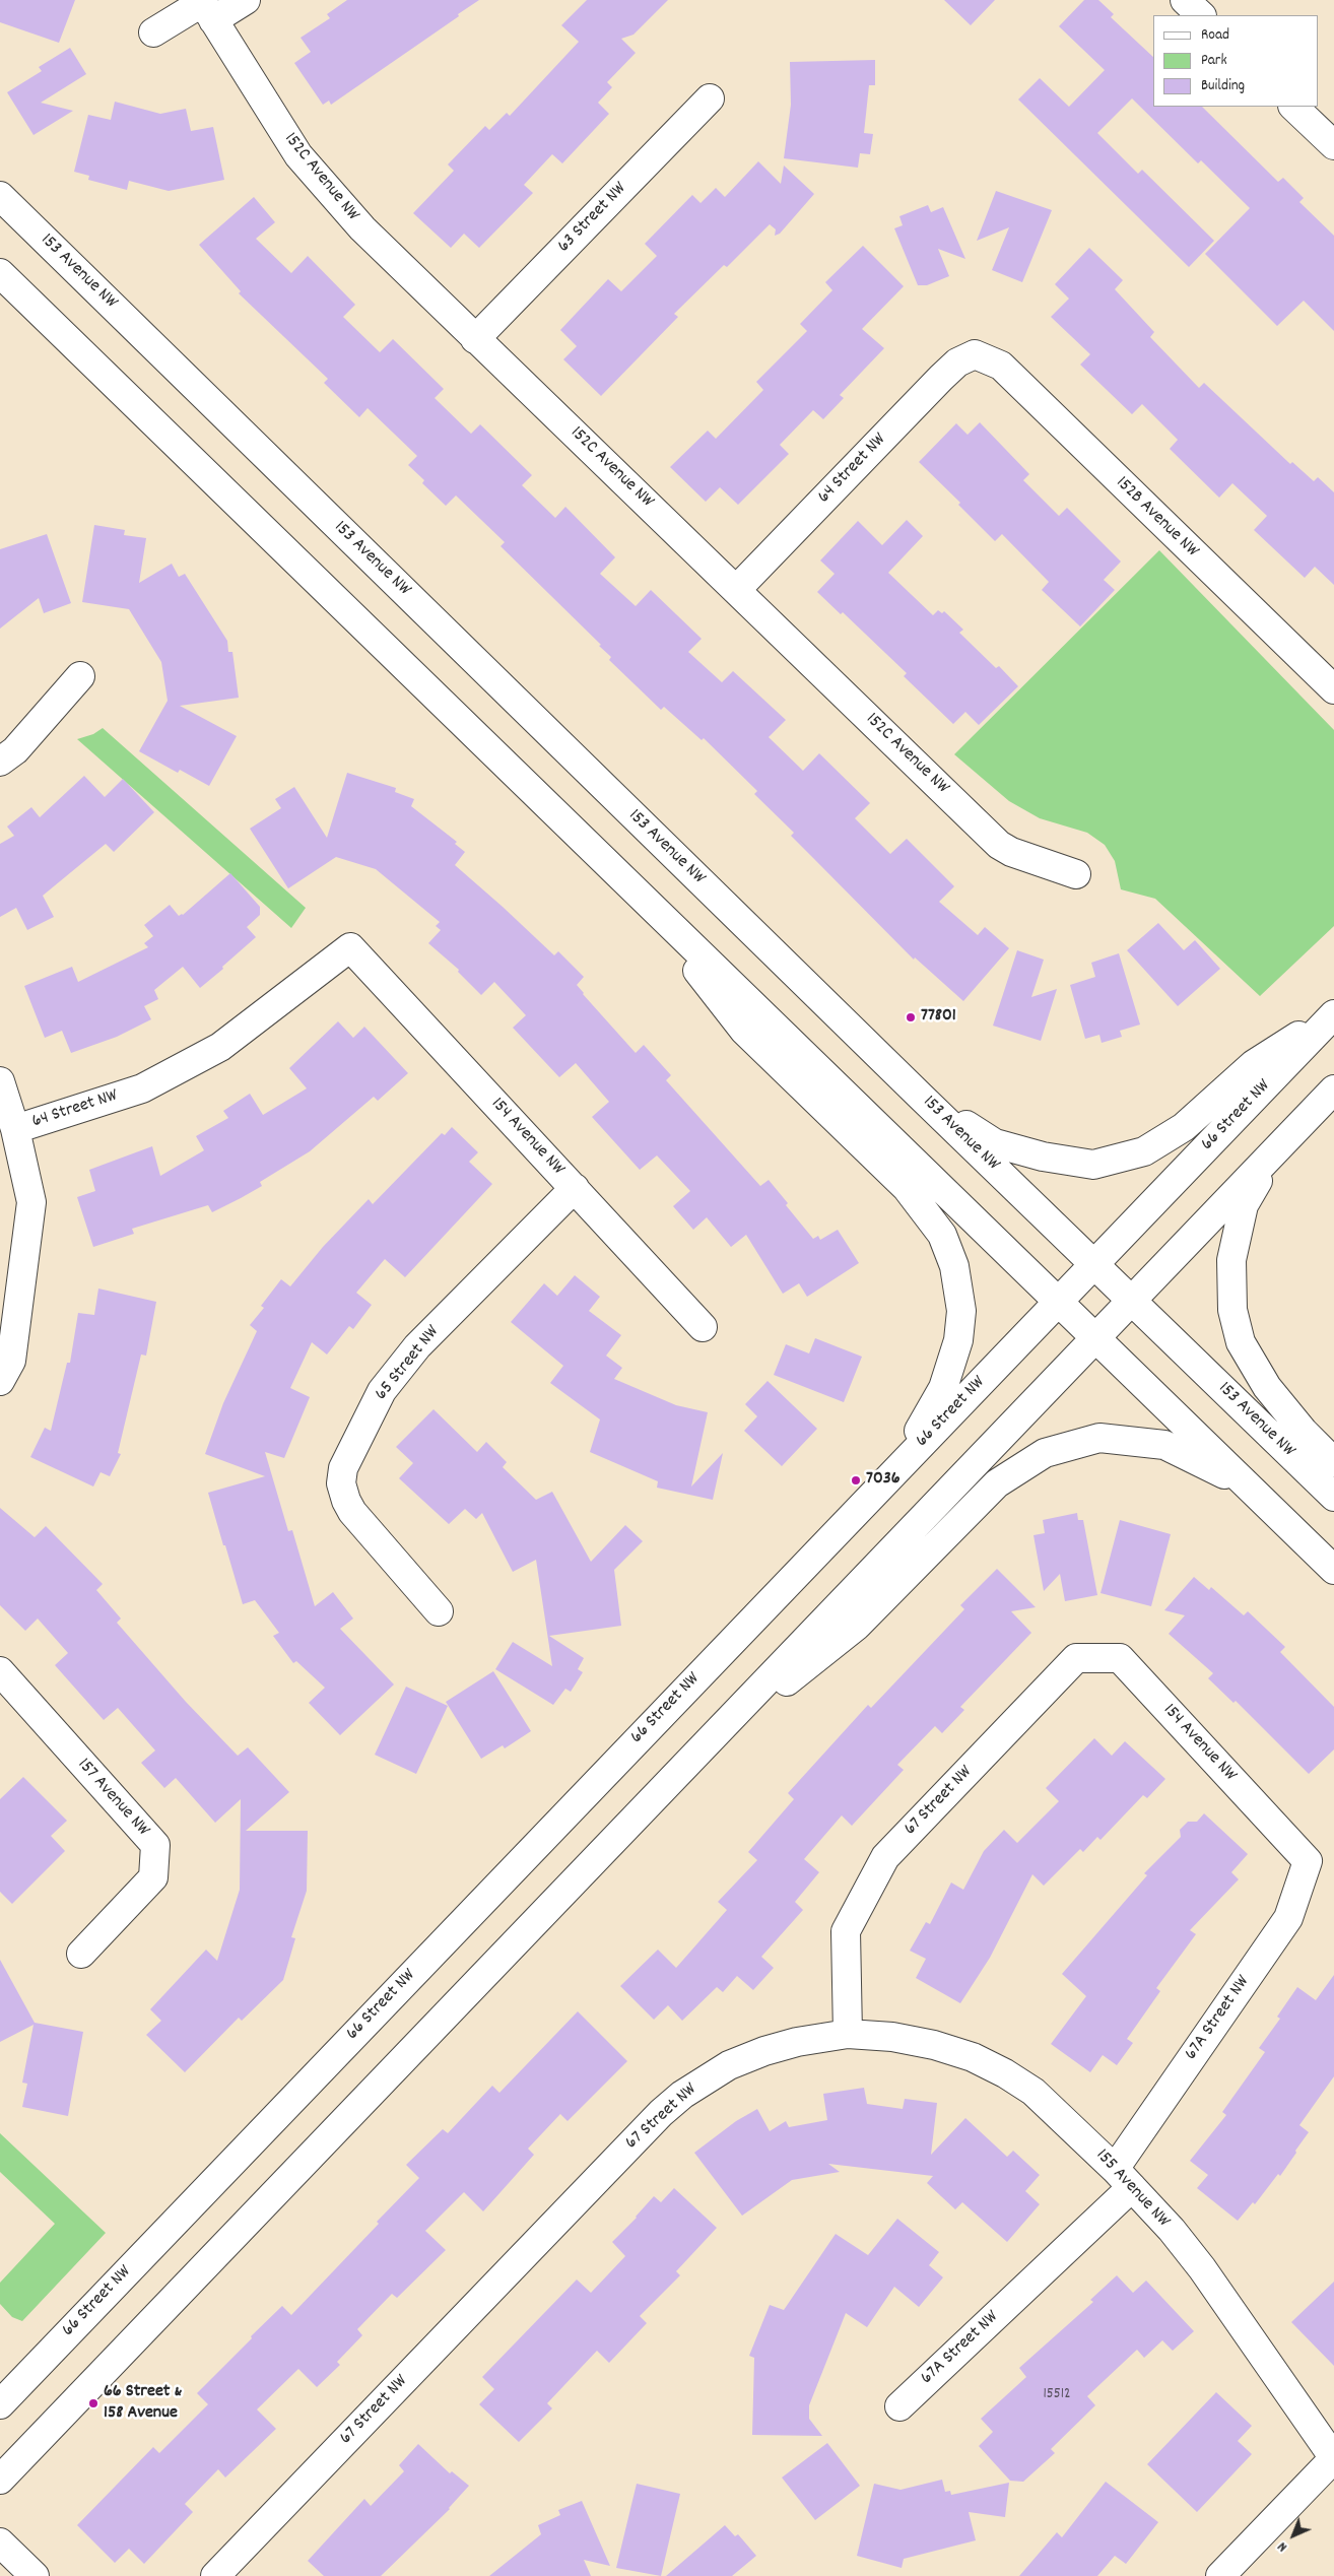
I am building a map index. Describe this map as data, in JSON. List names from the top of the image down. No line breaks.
{"streets":{"main road":["152C Avenue NW","63 Street NW","153 Avenue NW","64 Street NW","152B Avenue NW","66 Street NW","154 Avenue NW","65 Street NW","157 Avenue NW","67 Street NW","67A Street NW","155 Avenue NW"]},"crossings":[["152C Avenue NW","63 Street NW"],["152C Avenue NW","64 Street NW"],["153 Avenue NW","66 Street NW"],["64 Street NW","152B Avenue NW"],["64 Street NW","154 Avenue NW"],["154 Avenue NW","65 Street NW"],["154 Avenue NW","67 Street NW"],["154 Avenue NW","67A Street NW"],["67 Street NW","155 Avenue NW"],["67A Street NW","155 Avenue NW"]],"places":["77801","7036","66 Street & 158 Avenue"],"house_numbers":["15512"],"legend":["Road","Park","Building"],"north":"bottom left"}
